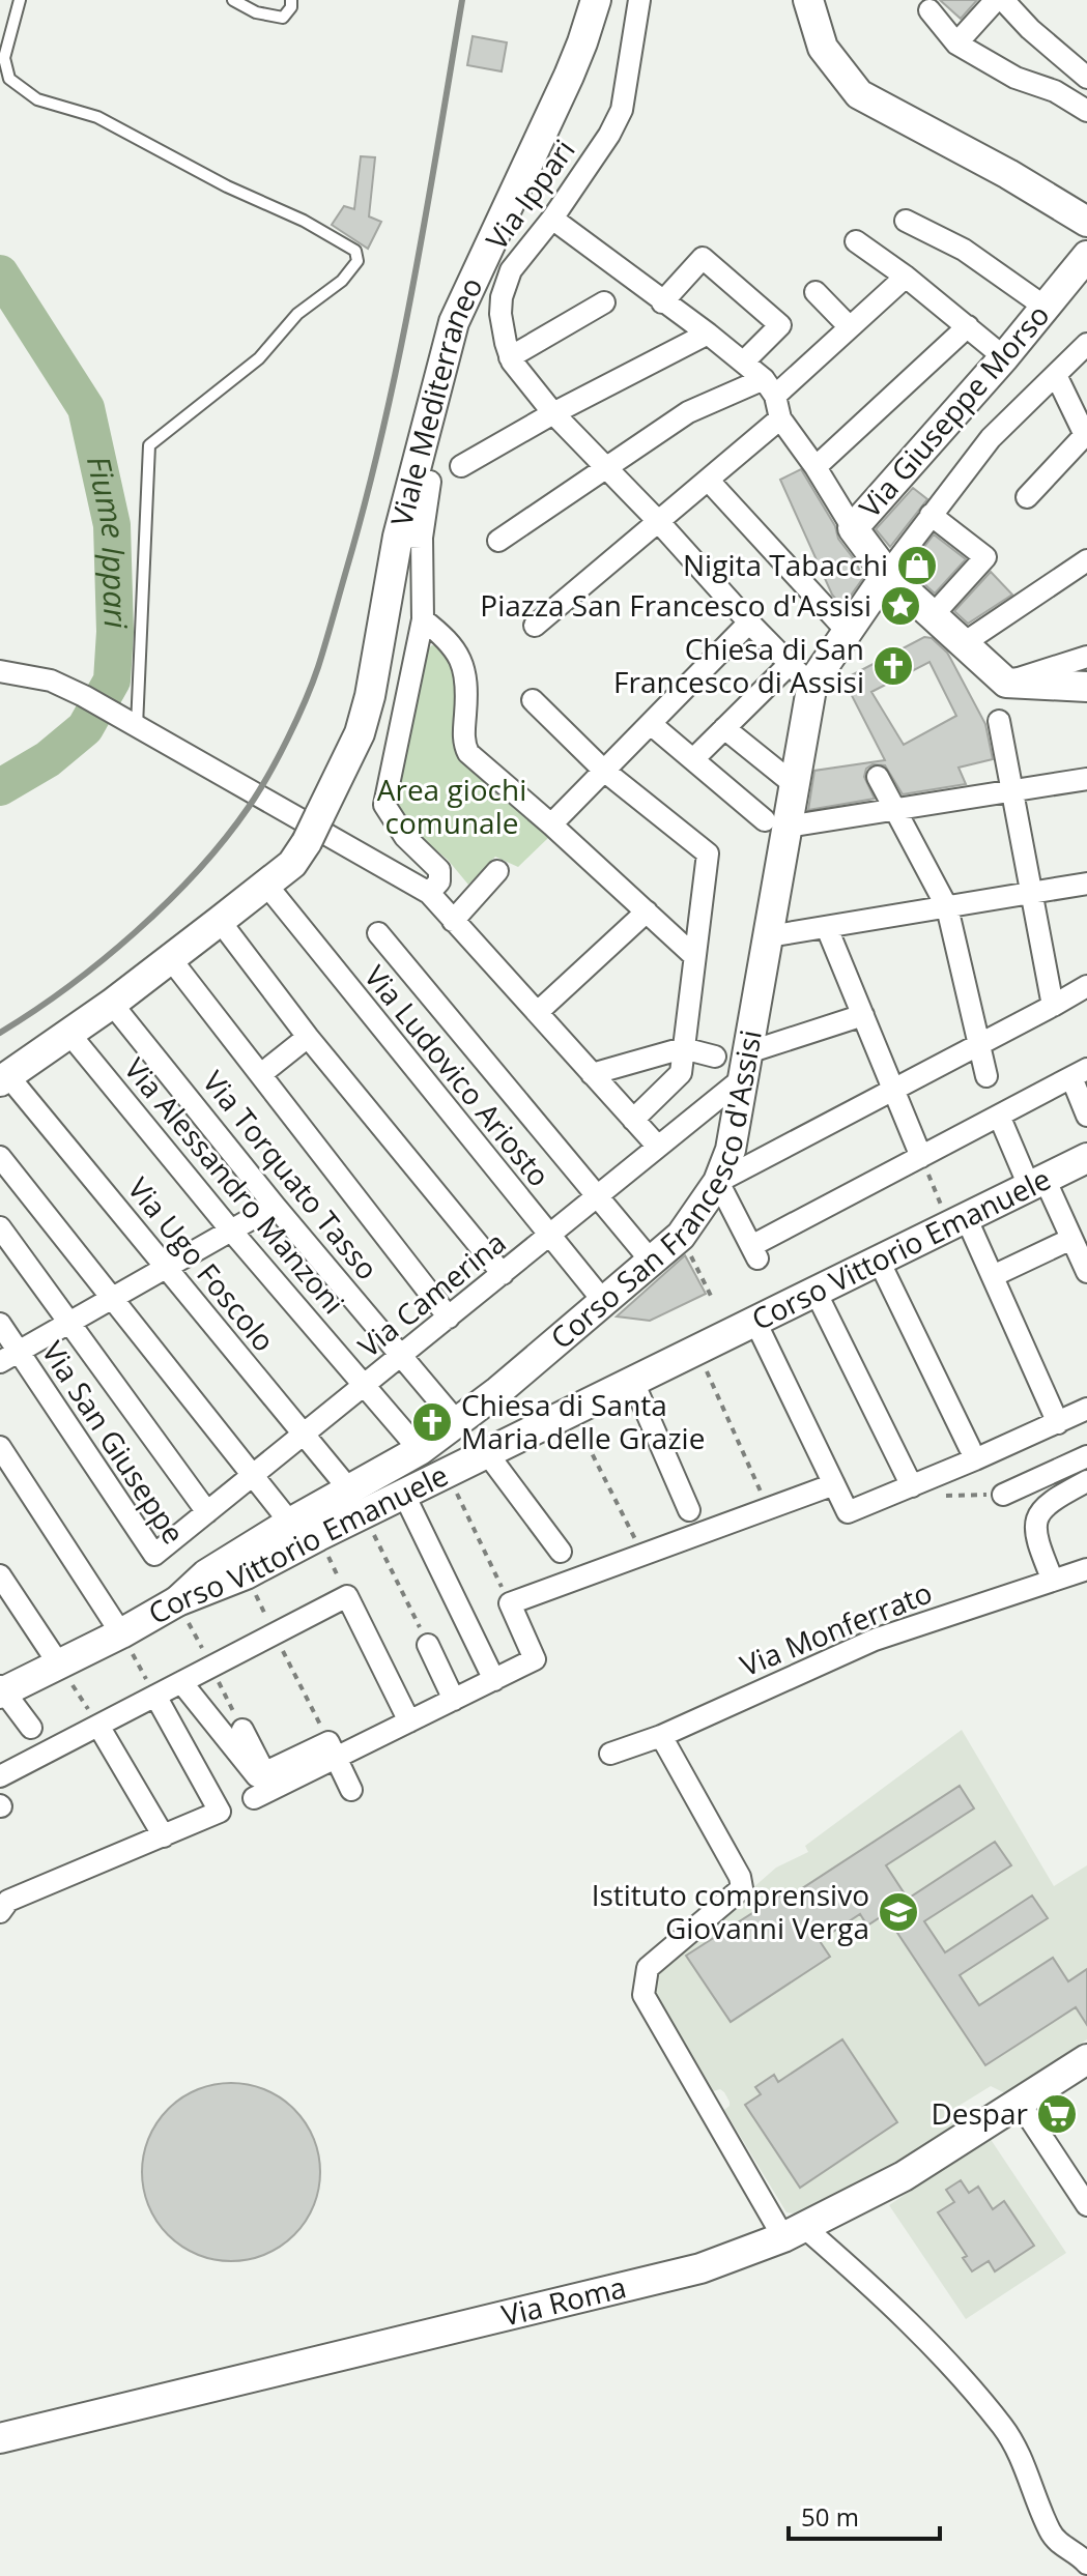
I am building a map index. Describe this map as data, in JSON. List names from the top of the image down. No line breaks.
{"streets":{"street":["Via Ippari","Viale Mediterraneo","Via Giuseppe Morso","Via Ludovico Ariosto","Via Torquato Tasso","Corso San Francesco d'Assisi","Via Alessandro Manzoni","Corso Vittorio Emanuele","Via Ugo Foscolo","Via Camerina","Via San Giuseppe","Via Monferrato","Via Roma"]},"crossings":[["Via Ippari","Corso San Francesco d'Assisi"],["Viale Mediterraneo","Via Ludovico Ariosto"],["Viale Mediterraneo","Via Torquato Tasso"],["Viale Mediterraneo","Via Alessandro Manzoni"],["Viale Mediterraneo","Via Ugo Foscolo"],["Via Ludovico Ariosto","Corso San Francesco d'Assisi"],["Via Ludovico Ariosto","Via Camerina"],["Via Torquato Tasso","Corso San Francesco d'Assisi"],["Via Torquato Tasso","Via Camerina"],["Corso San Francesco d'Assisi","Via Alessandro Manzoni"],["Corso San Francesco d'Assisi","Corso Vittorio Emanuele"],["Corso San Francesco d'Assisi","Via Ugo Foscolo"],["Corso San Francesco d'Assisi","Via Camerina"],["Via Alessandro Manzoni","Via Camerina"],["Corso Vittorio Emanuele","Via Ugo Foscolo"],["Via Ugo Foscolo","Via Camerina"],["Via Camerina","Via San Giuseppe"]],"water":["Fiume Ippari"],"parks":["Area giochi comunale"],"places":{"shop":["Nigita Tabacchi"],"place":["Piazza San Francesco d'Assisi"],"church":["Chiesa di San Francesco di Assisi","Chiesa di Santa Maria delle Grazie"],"school or university":["Istituto comprensivo Giovanni Verga"],"supermarket":["Despar"]},"scale_bar":"50 m"}
